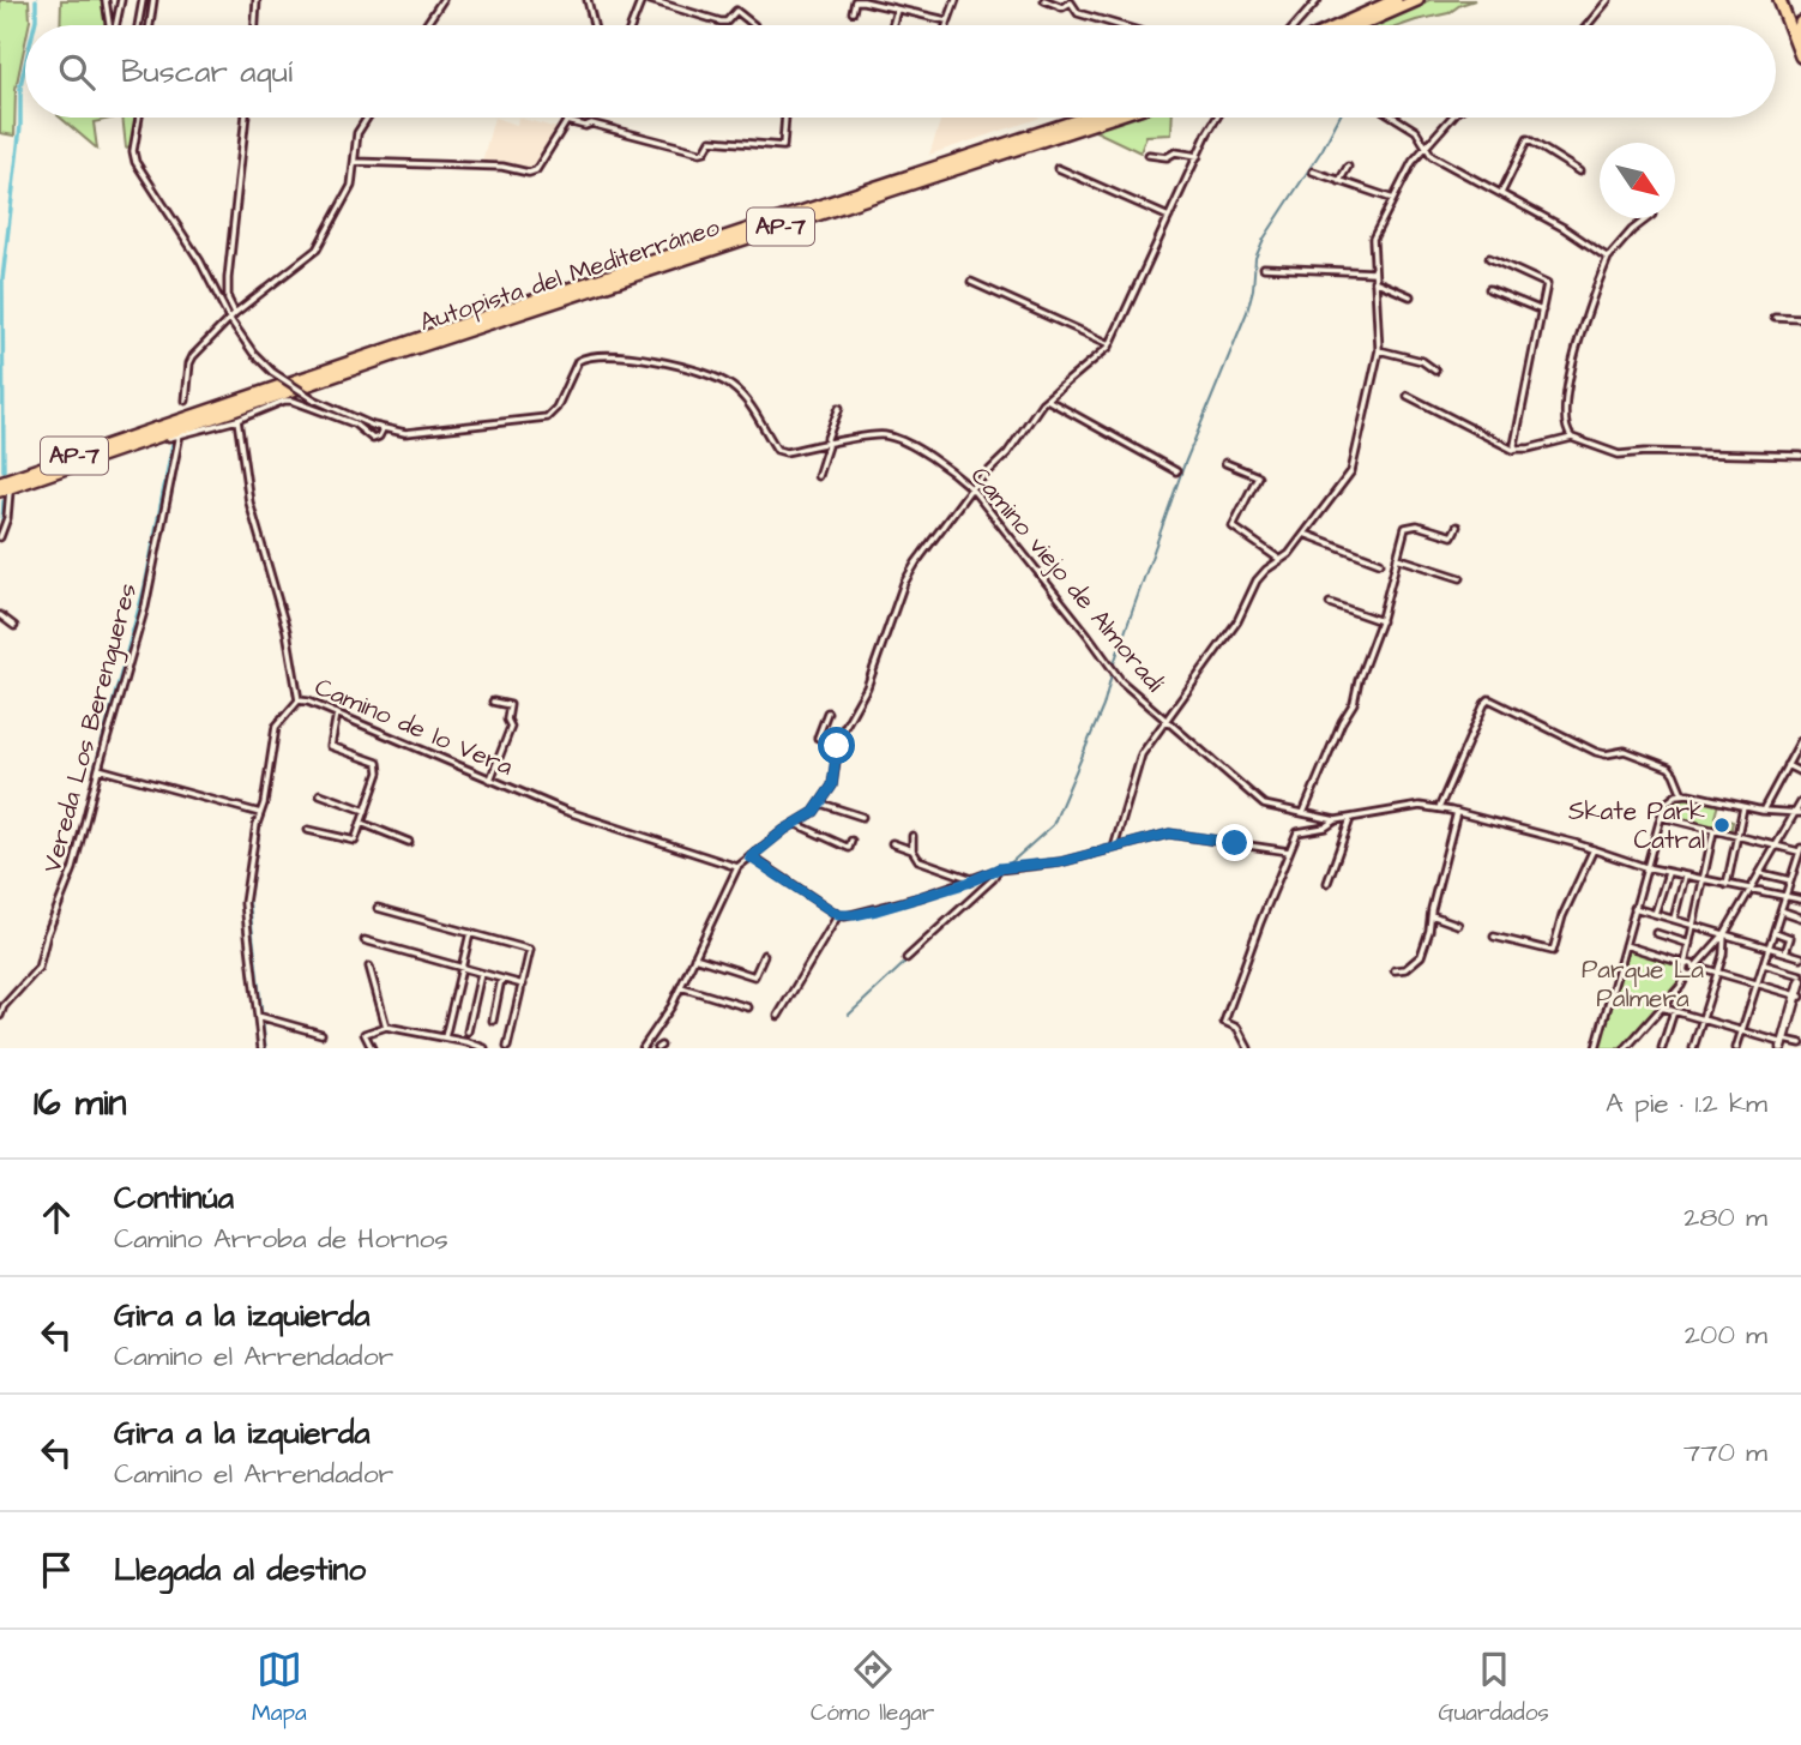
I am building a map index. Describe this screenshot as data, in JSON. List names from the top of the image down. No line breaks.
{"streets":{"highway":["AP-7","Autopista del Mediterráneo"],"street":["Camino viejo de Almoradí","Camino de lo Vera","Vereda Los Berengueres"]},"parks":["Parque La Palmera"],"places":["Skate Park Catral"],"north":"bottom right","page":{"search":"Buscar aquí","heading":["16 min","A pie · 1.2 km"],"list":[["Continúa","Camino Arroba de Hornos","280 m"],["Gira a la izquierda","Camino el Arrendador","200 m"],["Gira a la izquierda","Camino el Arrendador","770 m"],"Llegada al destino"],"nav":["Mapa","Cómo llegar","Guardados"]}}
